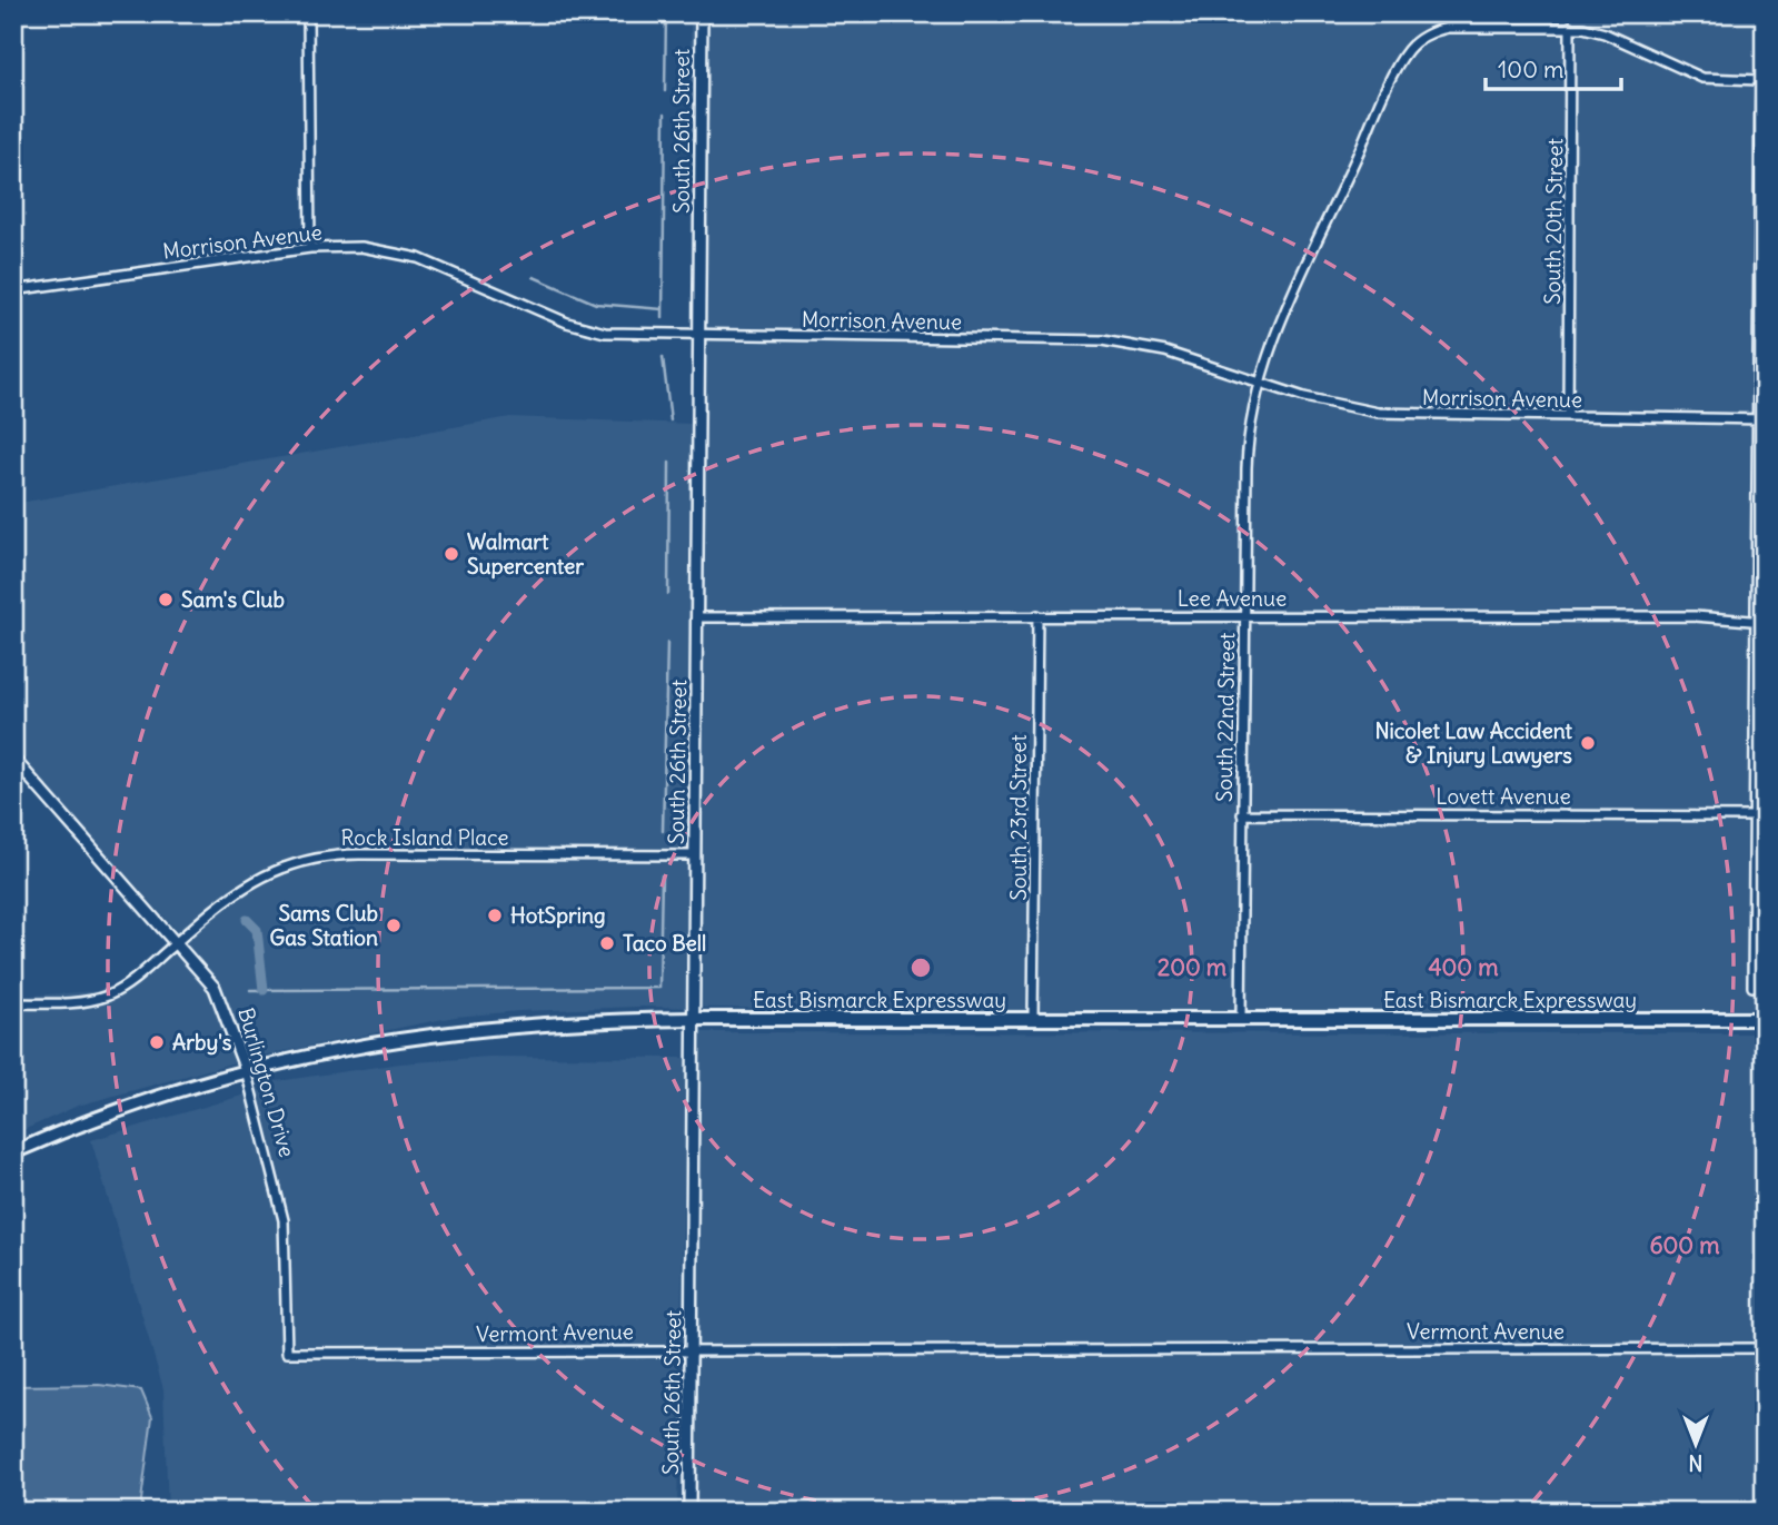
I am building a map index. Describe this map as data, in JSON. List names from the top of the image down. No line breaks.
{"streets":{"main road":["East Bismarck Expressway"],"street":["South 26th Street","South 20th Street","Morrison Avenue","Lee Avenue","South 22nd Street","Lovett Avenue","South 23rd Street","Rock Island Place","Burlington Drive","Vermont Avenue"]},"crossings":[["South 26th Street","Morrison Avenue"],["South 26th Street","Lee Avenue"],["South 26th Street","Rock Island Place"],["South 26th Street","East Bismarck Expressway"],["South 26th Street","Vermont Avenue"],["South 20th Street","Morrison Avenue"],["South 20th Street","South 22nd Street"],["Morrison Avenue","South 22nd Street"],["Lee Avenue","South 22nd Street"],["Lee Avenue","South 23rd Street"],["South 22nd Street","Lovett Avenue"],["South 22nd Street","East Bismarck Expressway"],["South 23rd Street","East Bismarck Expressway"],["Rock Island Place","Burlington Drive"],["East Bismarck Expressway","Burlington Drive"],["Burlington Drive","Vermont Avenue"]],"places":["Walmart Supercenter","Sam's Club","Nicolet Law Accident & Injury Lawyers","HotSpring","Sams Club Gas Station","Taco Bell","Arby's"],"scale_bar":"100 m","north":"bottom","rings":["200 m","400 m","600 m"]}
